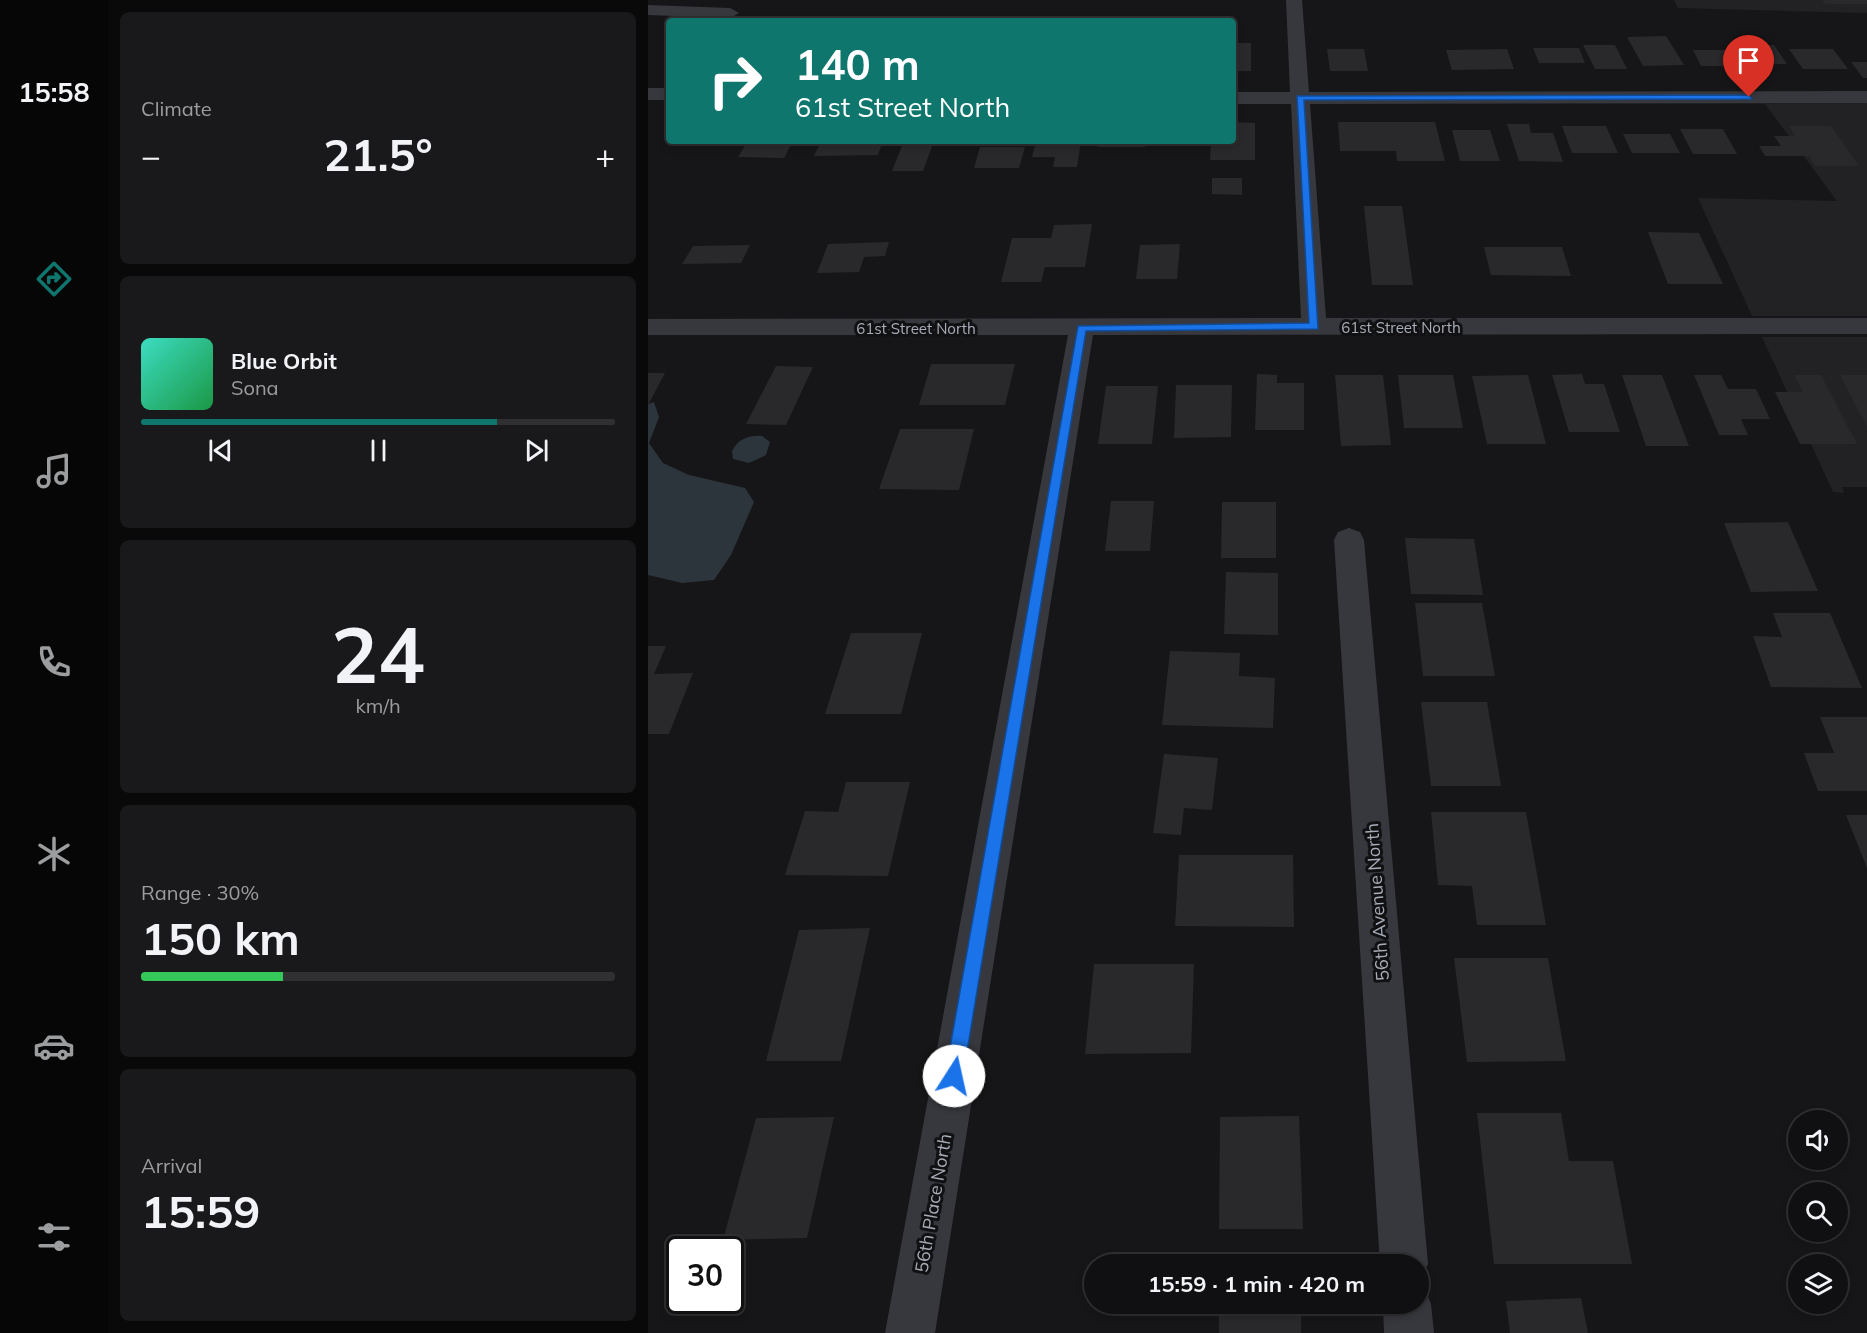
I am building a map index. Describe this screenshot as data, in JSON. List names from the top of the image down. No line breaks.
{"streets":{"street":["61st Street North","56th Avenue North","56th Place North"]},"crossings":[["61st Street North","56th Place North"]],"page":{"tabs":"15:58","tile":["Climate",["24","km/h"],["Range · 30%","150 km"],["Arrival","15:59"]],"turn":["140 m","61st Street North"],"heat":["−","21.5°","+"],"song":["Blue Orbit","Sona"],"limit":"30","trip":"15:59 · 1 min · 420 m"}}
